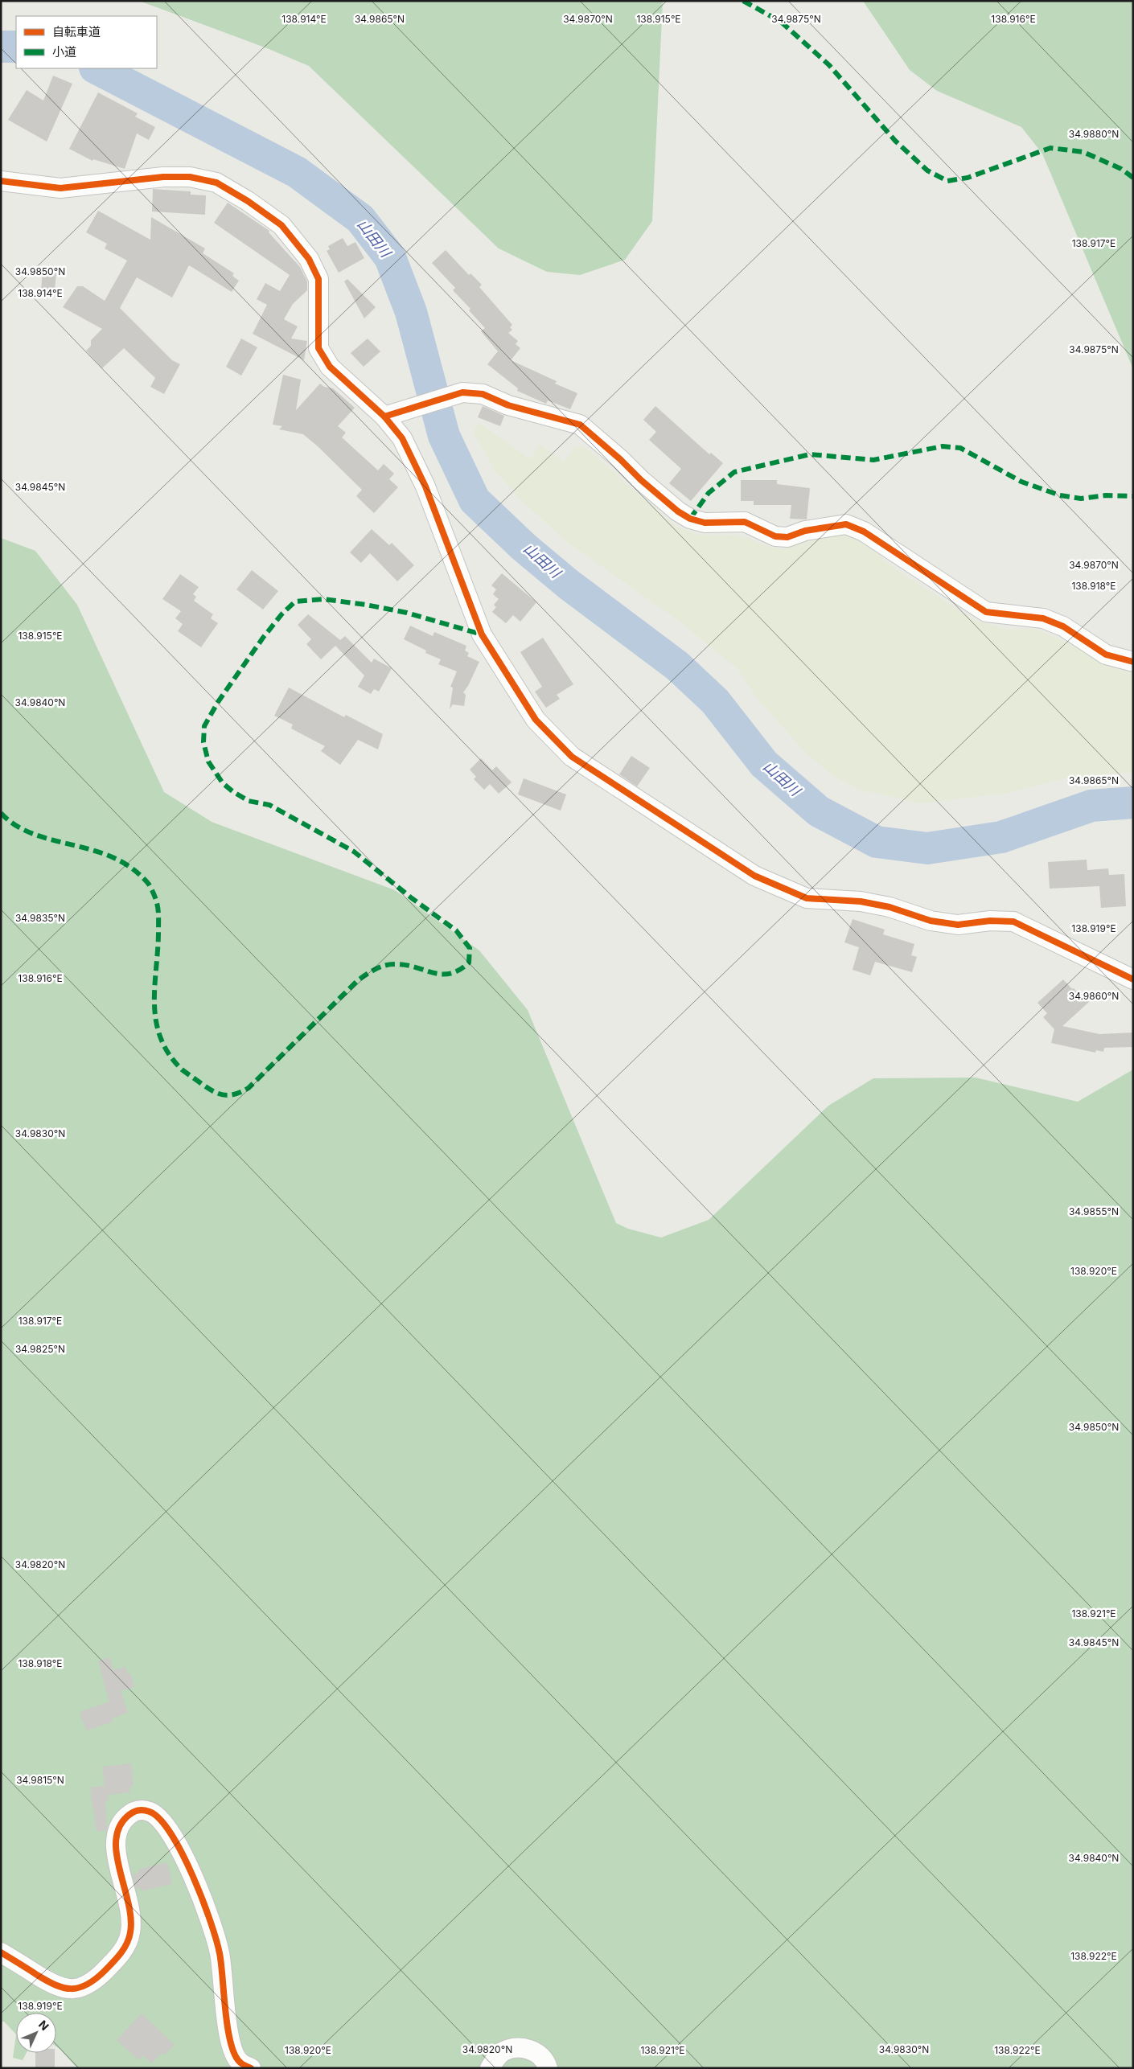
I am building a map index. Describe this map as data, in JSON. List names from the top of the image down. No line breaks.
{"water":["山田川"],"legend":["自転車道","小道"],"north":"top right","coordinates":["138.914°E","138.915°E","138.916°E","34.9875°N","34.9865°N","34.9870°N","34.9880°N","138.917°E","34.9850°N","34.9845°N","138.918°E","34.9840°N","34.9835°N","138.919°E","34.9860°N","34.9830°N","34.9855°N","138.920°E","34.9825°N","34.9820°N","138.921°E","34.9815°N","138.922°E"]}
